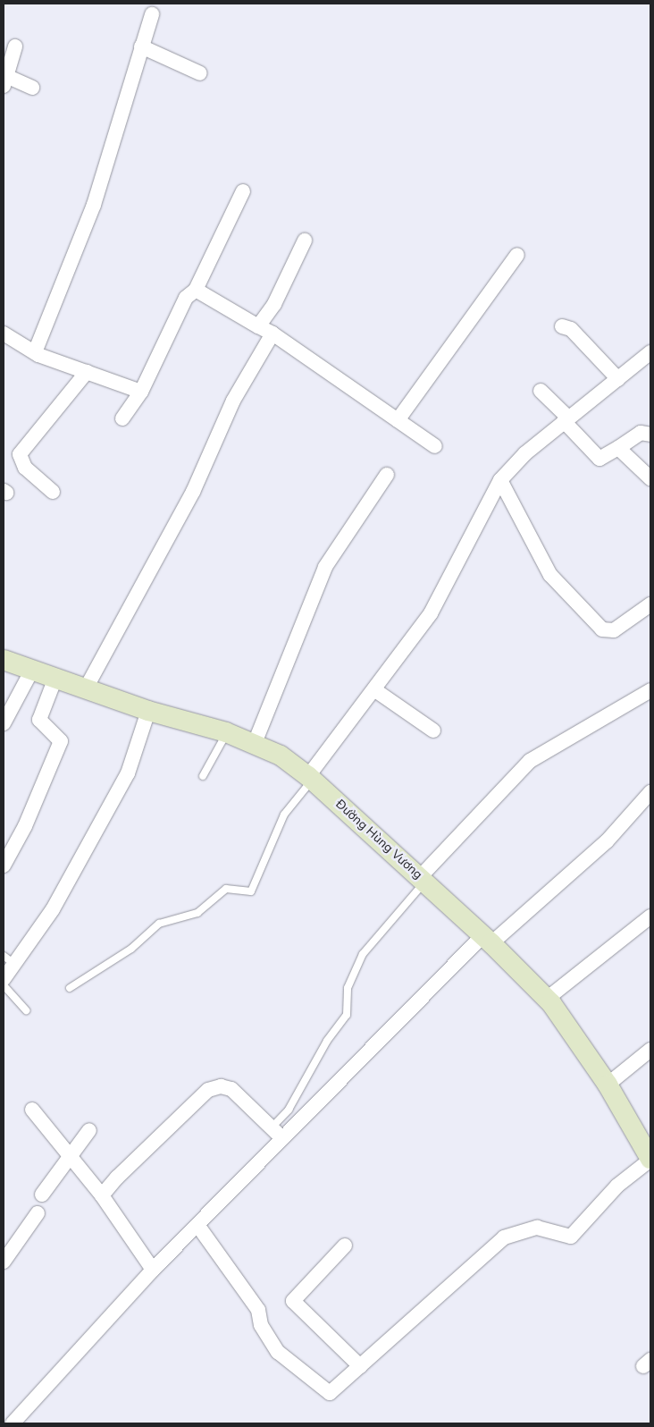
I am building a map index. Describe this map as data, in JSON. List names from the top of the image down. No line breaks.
{"streets":{"street":["Đường Hùng Vương"]}}
